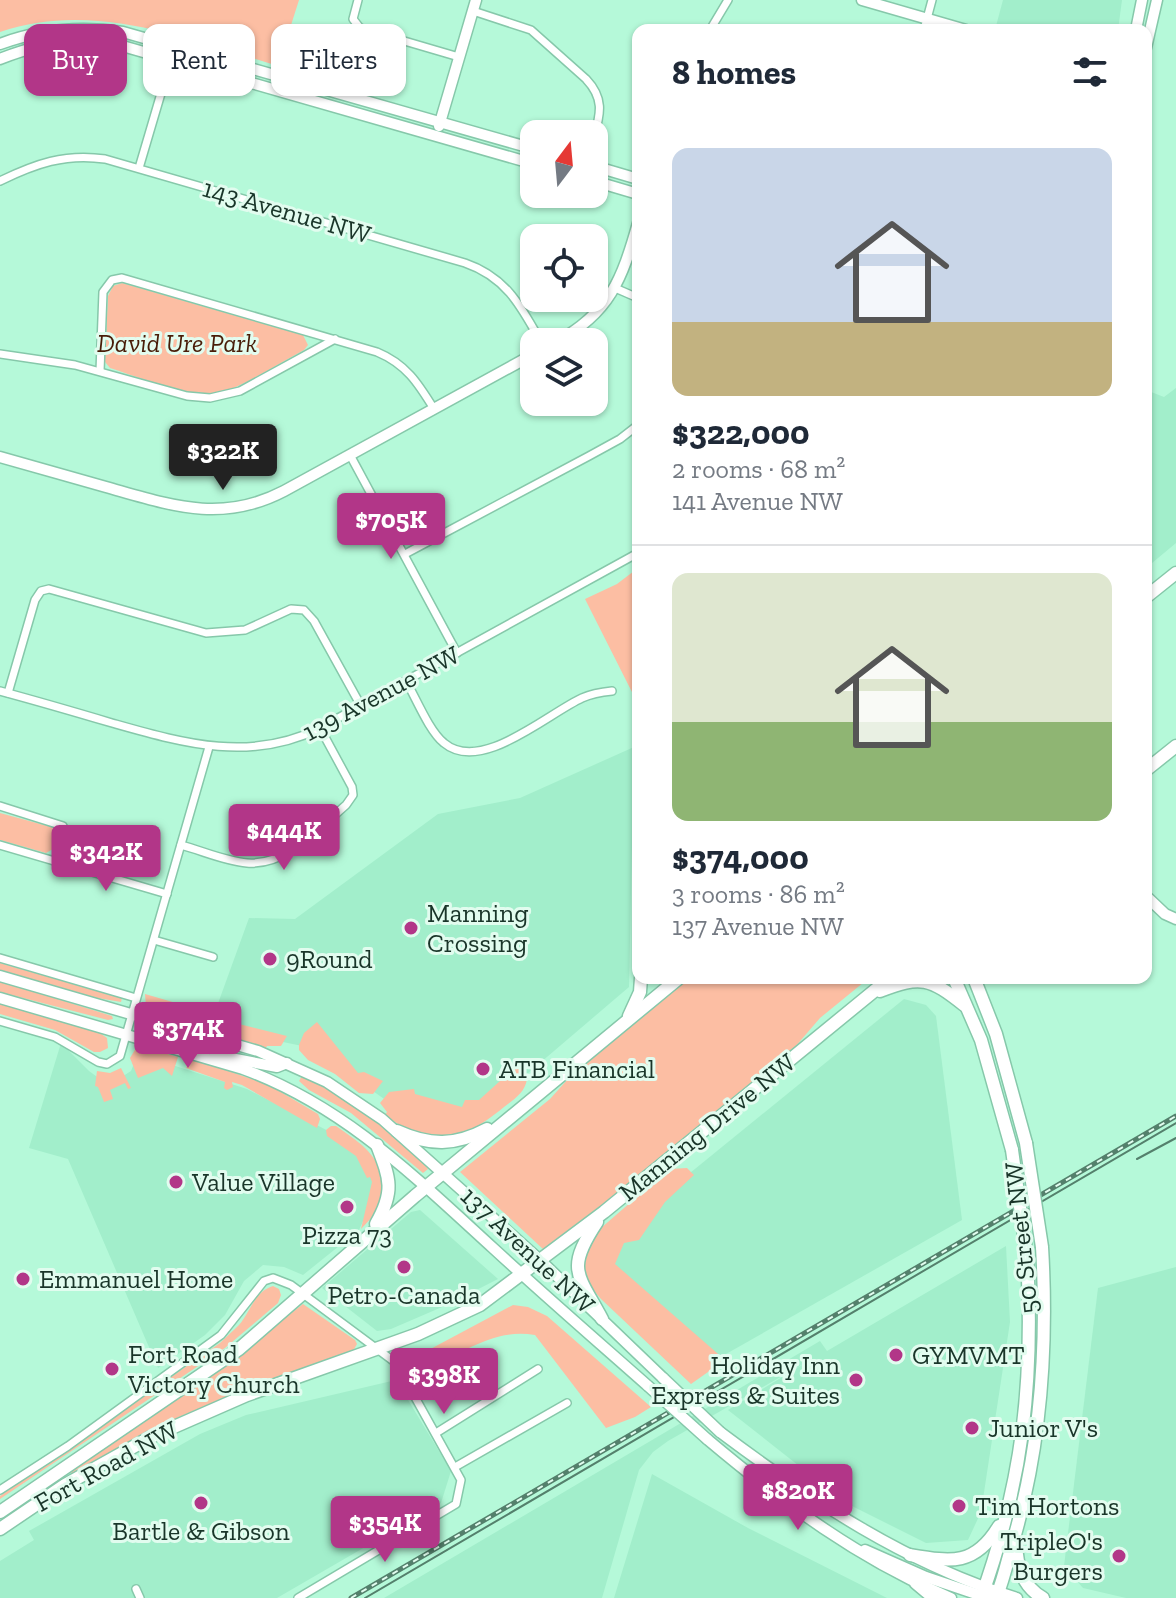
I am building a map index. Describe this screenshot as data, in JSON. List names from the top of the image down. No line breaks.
{"streets":{"main road":["Manning Drive NW","50 Street NW","137 Avenue NW","Fort Road NW"],"street":["143 Avenue NW","139 Avenue NW"]},"crossings":[["Manning Drive NW","137 Avenue NW"],["Manning Drive NW","Fort Road NW"],["50 Street NW","137 Avenue NW"],["137 Avenue NW","Fort Road NW"]],"parks":["David Ure Park"],"places":["Manning Crossing","9Round","ATB Financial","Value Village","Pizza 73","Petro-Canada","Emmanuel Home","GYMVMT","Fort Road Victory Church","Holiday Inn Express & Suites","Junior V's","Bartle & Gibson","Tim Hortons","TripleO's Burgers"],"north":"top","page":{"chip":["Buy","Rent","Filters"],"heading":"8 homes","list":[{"name":"$322,000","note":"2 rooms · 68 m² · 141 Avenue NW"},{"name":"$374,000","note":"3 rooms · 86 m² · 137 Avenue NW"}],"price":["$322K","$705K","$444K","$342K","$374K","$398K","$820K","$354K"]}}
